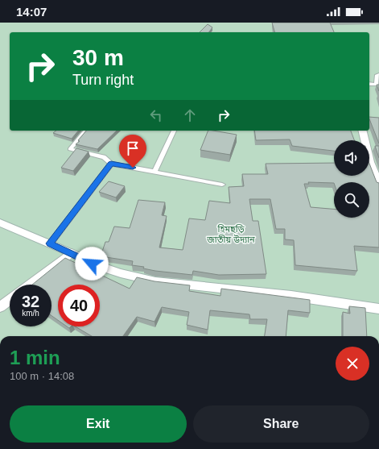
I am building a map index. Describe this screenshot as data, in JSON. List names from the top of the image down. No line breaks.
{"parks":["হিমছড়ি জাতীয় উদ্যান"],"page":{"status":"14:07","turn":["30 m","Turn right"],"speed":"32 km/h","limit":"40","heading":["1 min","100 m · 14:08"],"buttons":["Exit","Share"]}}
